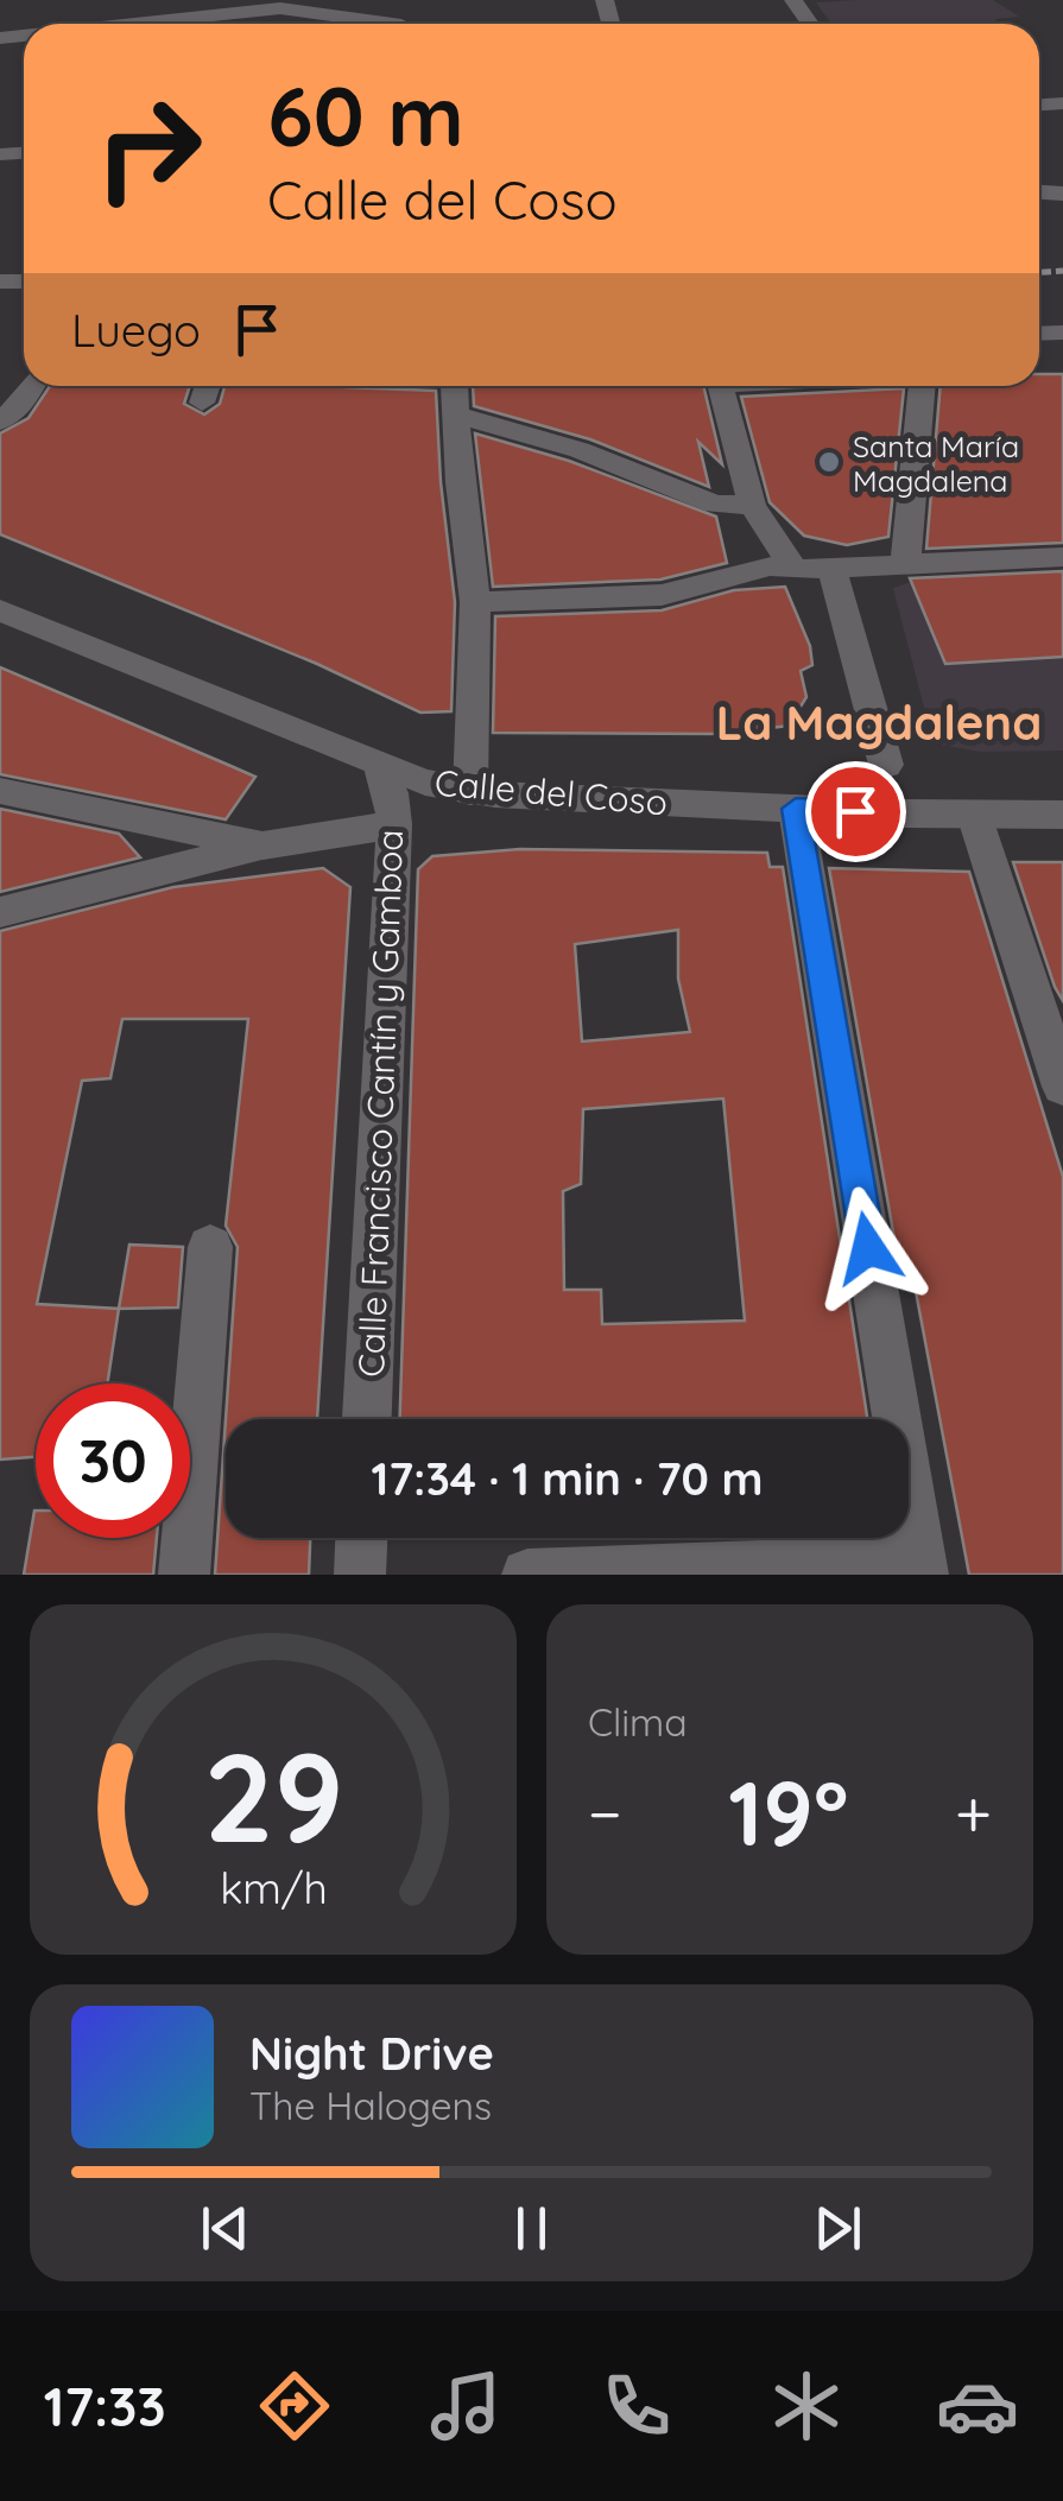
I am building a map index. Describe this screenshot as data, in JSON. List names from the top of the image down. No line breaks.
{"streets":{"street":["Calle del Coso","Calle Francisco Cantín y Gamboa"]},"crossings":[["Calle del Coso","Calle Francisco Cantín y Gamboa"]],"districts":["La Magdalena"],"places":["Santa María Magdalena"],"page":{"turn":["60 m","Calle del Coso"],"then":"Luego","limit":"30","trip":"17:34 · 1 min · 70 m","tile":"Clima","heat":["−","19°","+"],"song":["Night Drive","The Halogens"],"tabs":"17:33","gauge":["29","km/h"]}}
